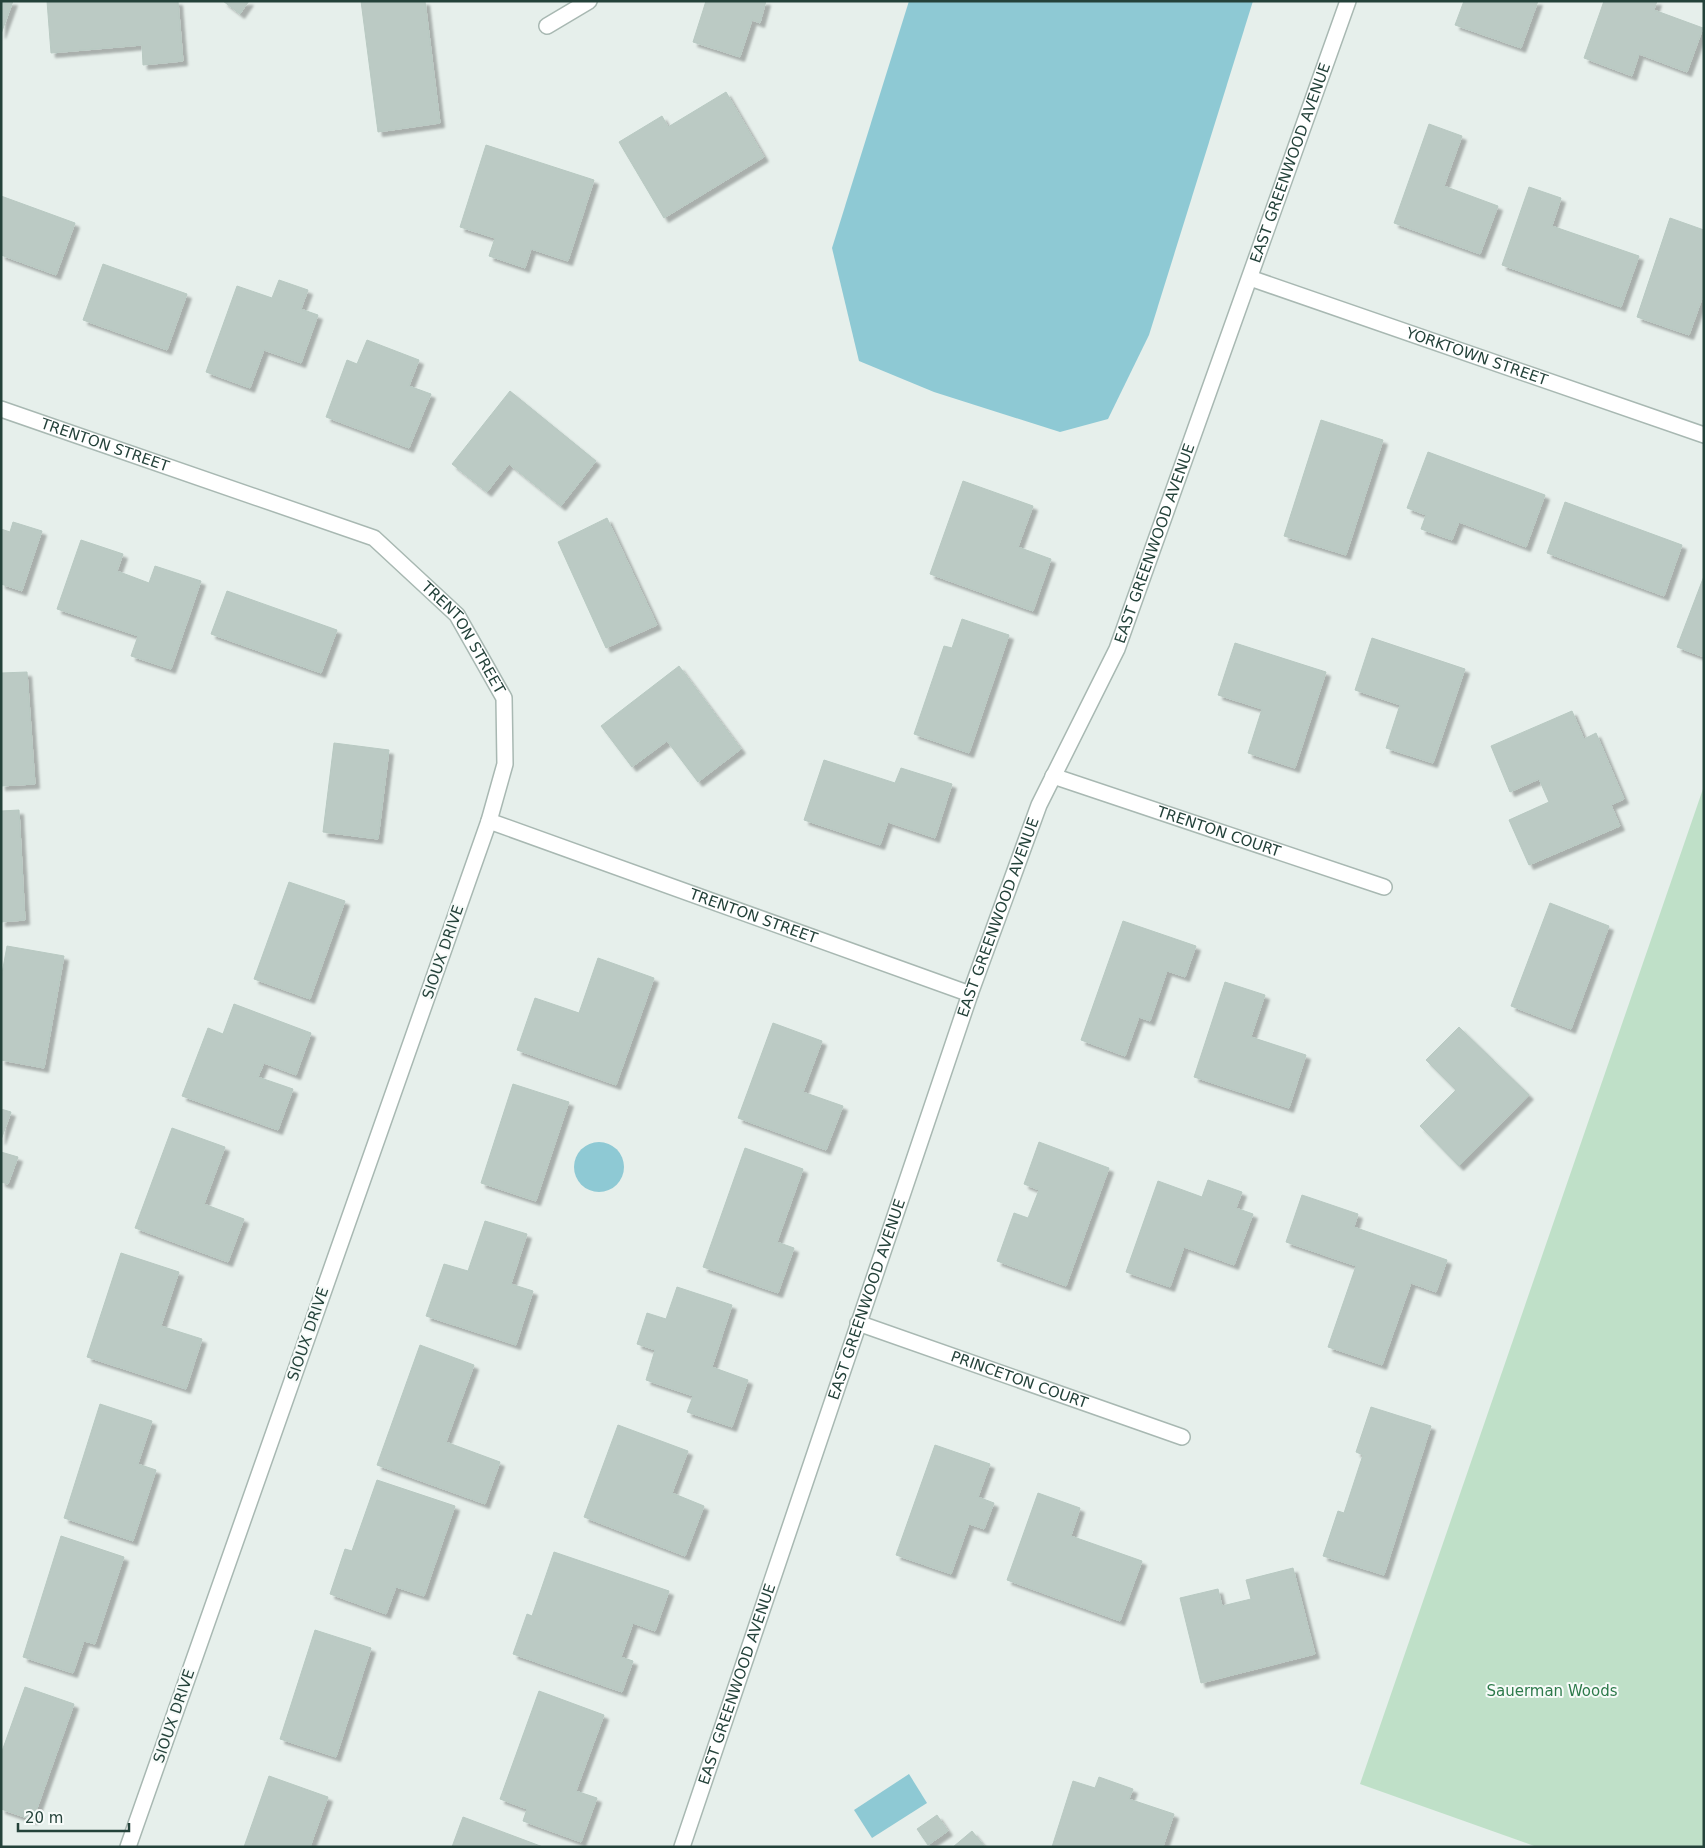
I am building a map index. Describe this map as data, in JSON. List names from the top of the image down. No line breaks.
{"streets":{"street":["EAST GREENWOOD AVENUE","YORKTOWN STREET","TRENTON STREET","TRENTON COURT","SIOUX DRIVE","PRINCETON COURT"]},"crossings":[["EAST GREENWOOD AVENUE","YORKTOWN STREET"],["EAST GREENWOOD AVENUE","TRENTON STREET"],["EAST GREENWOOD AVENUE","TRENTON COURT"],["EAST GREENWOOD AVENUE","PRINCETON COURT"],["TRENTON STREET","SIOUX DRIVE"]],"parks":["Sauerman Woods"],"scale_bar":"20 m"}
